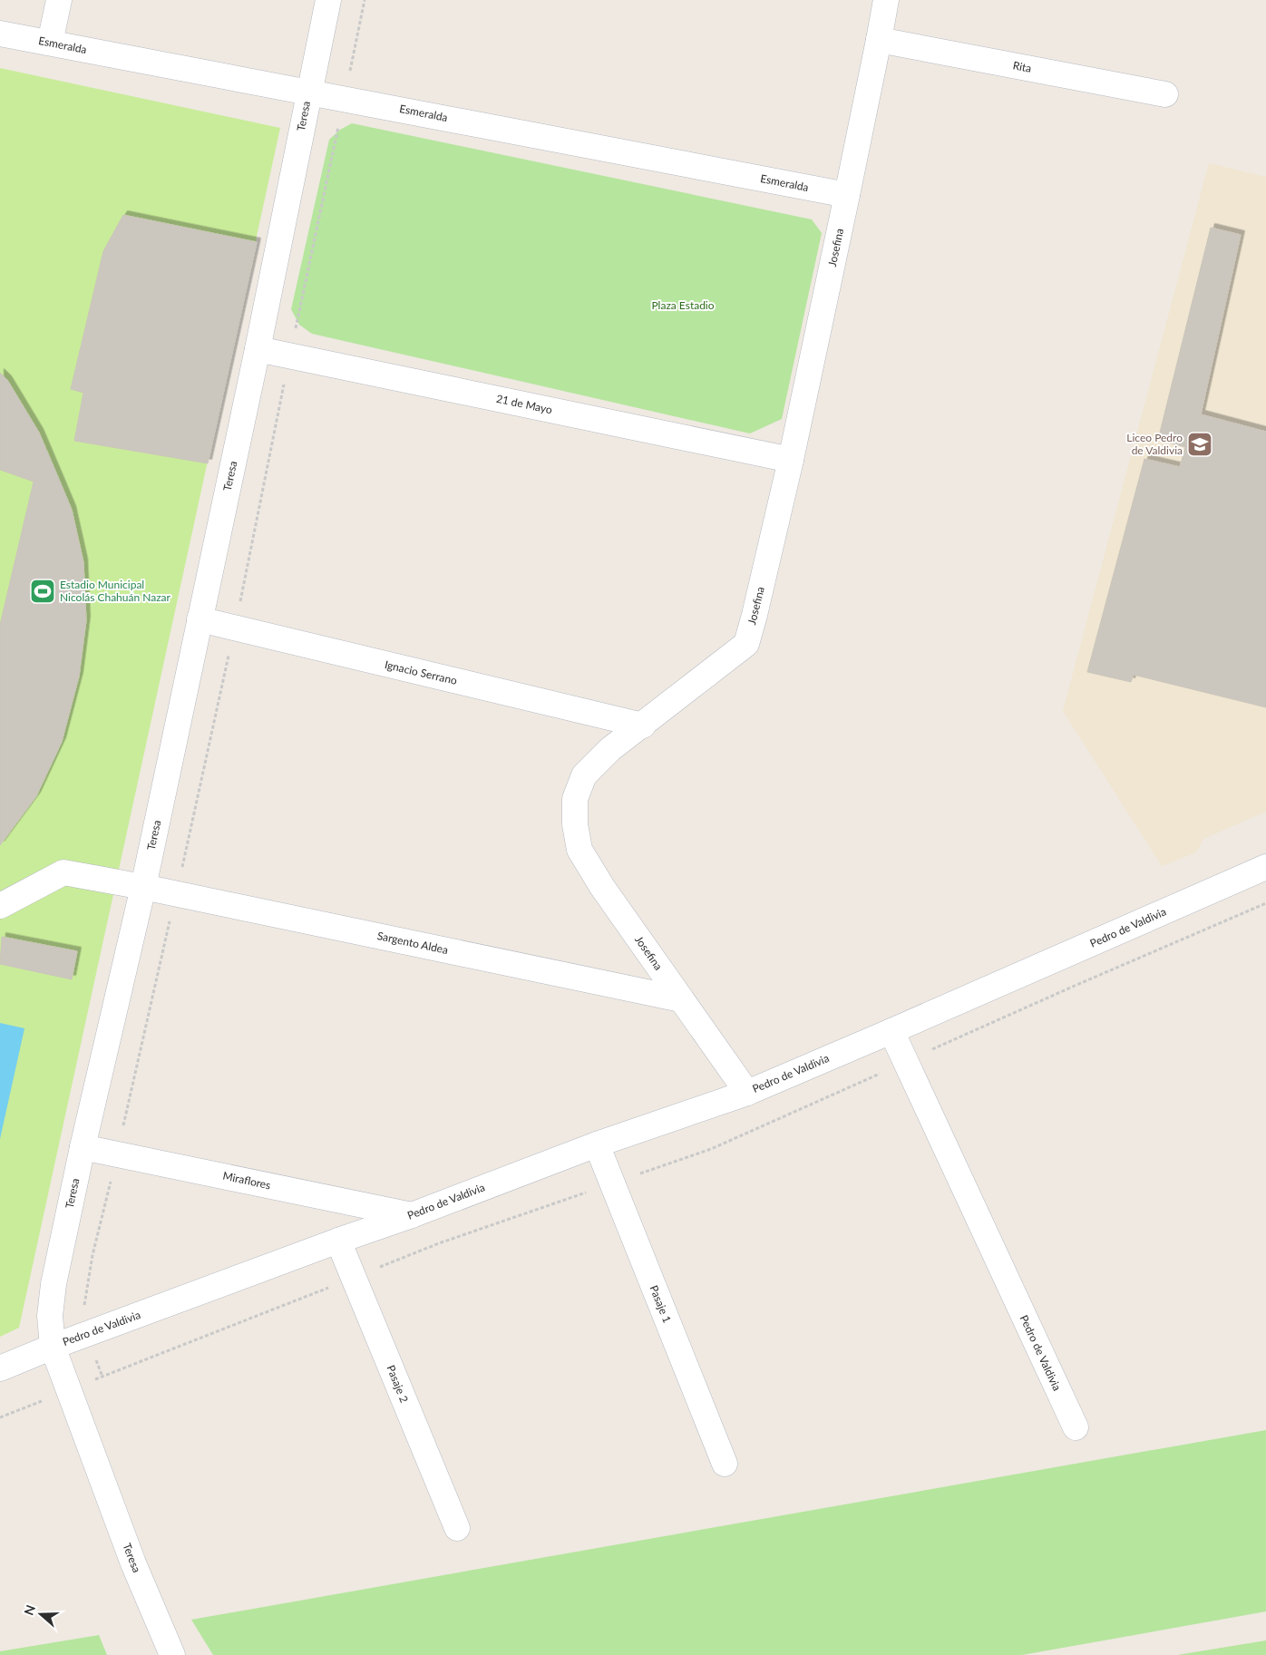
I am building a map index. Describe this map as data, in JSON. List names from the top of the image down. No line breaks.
{"streets":{"street":["Esmeralda","Rita","Teresa","Josefina","21 de Mayo","Ignacio Serrano","Pedro de Valdivia","Sargento Aldea","Miraflores","Pasaje 1","Pasaje 2"]},"crossings":[["Esmeralda","Teresa"],["Esmeralda","Josefina"],["Rita","Josefina"],["Teresa","21 de Mayo"],["Teresa","Ignacio Serrano"],["Teresa","Pedro de Valdivia"],["Teresa","Sargento Aldea"],["Teresa","Miraflores"],["Josefina","21 de Mayo"],["Josefina","Ignacio Serrano"],["Josefina","Pedro de Valdivia"],["Josefina","Sargento Aldea"],["Pedro de Valdivia","Miraflores"],["Pedro de Valdivia","Pasaje 1"],["Pedro de Valdivia","Pasaje 2"]],"parks":["Plaza Estadio"],"places":{"school or university":["Liceo Pedro de Valdivia"],"sports":["Estadio Municipal Nicolás Chahuán Nazar"]},"north":"left"}
